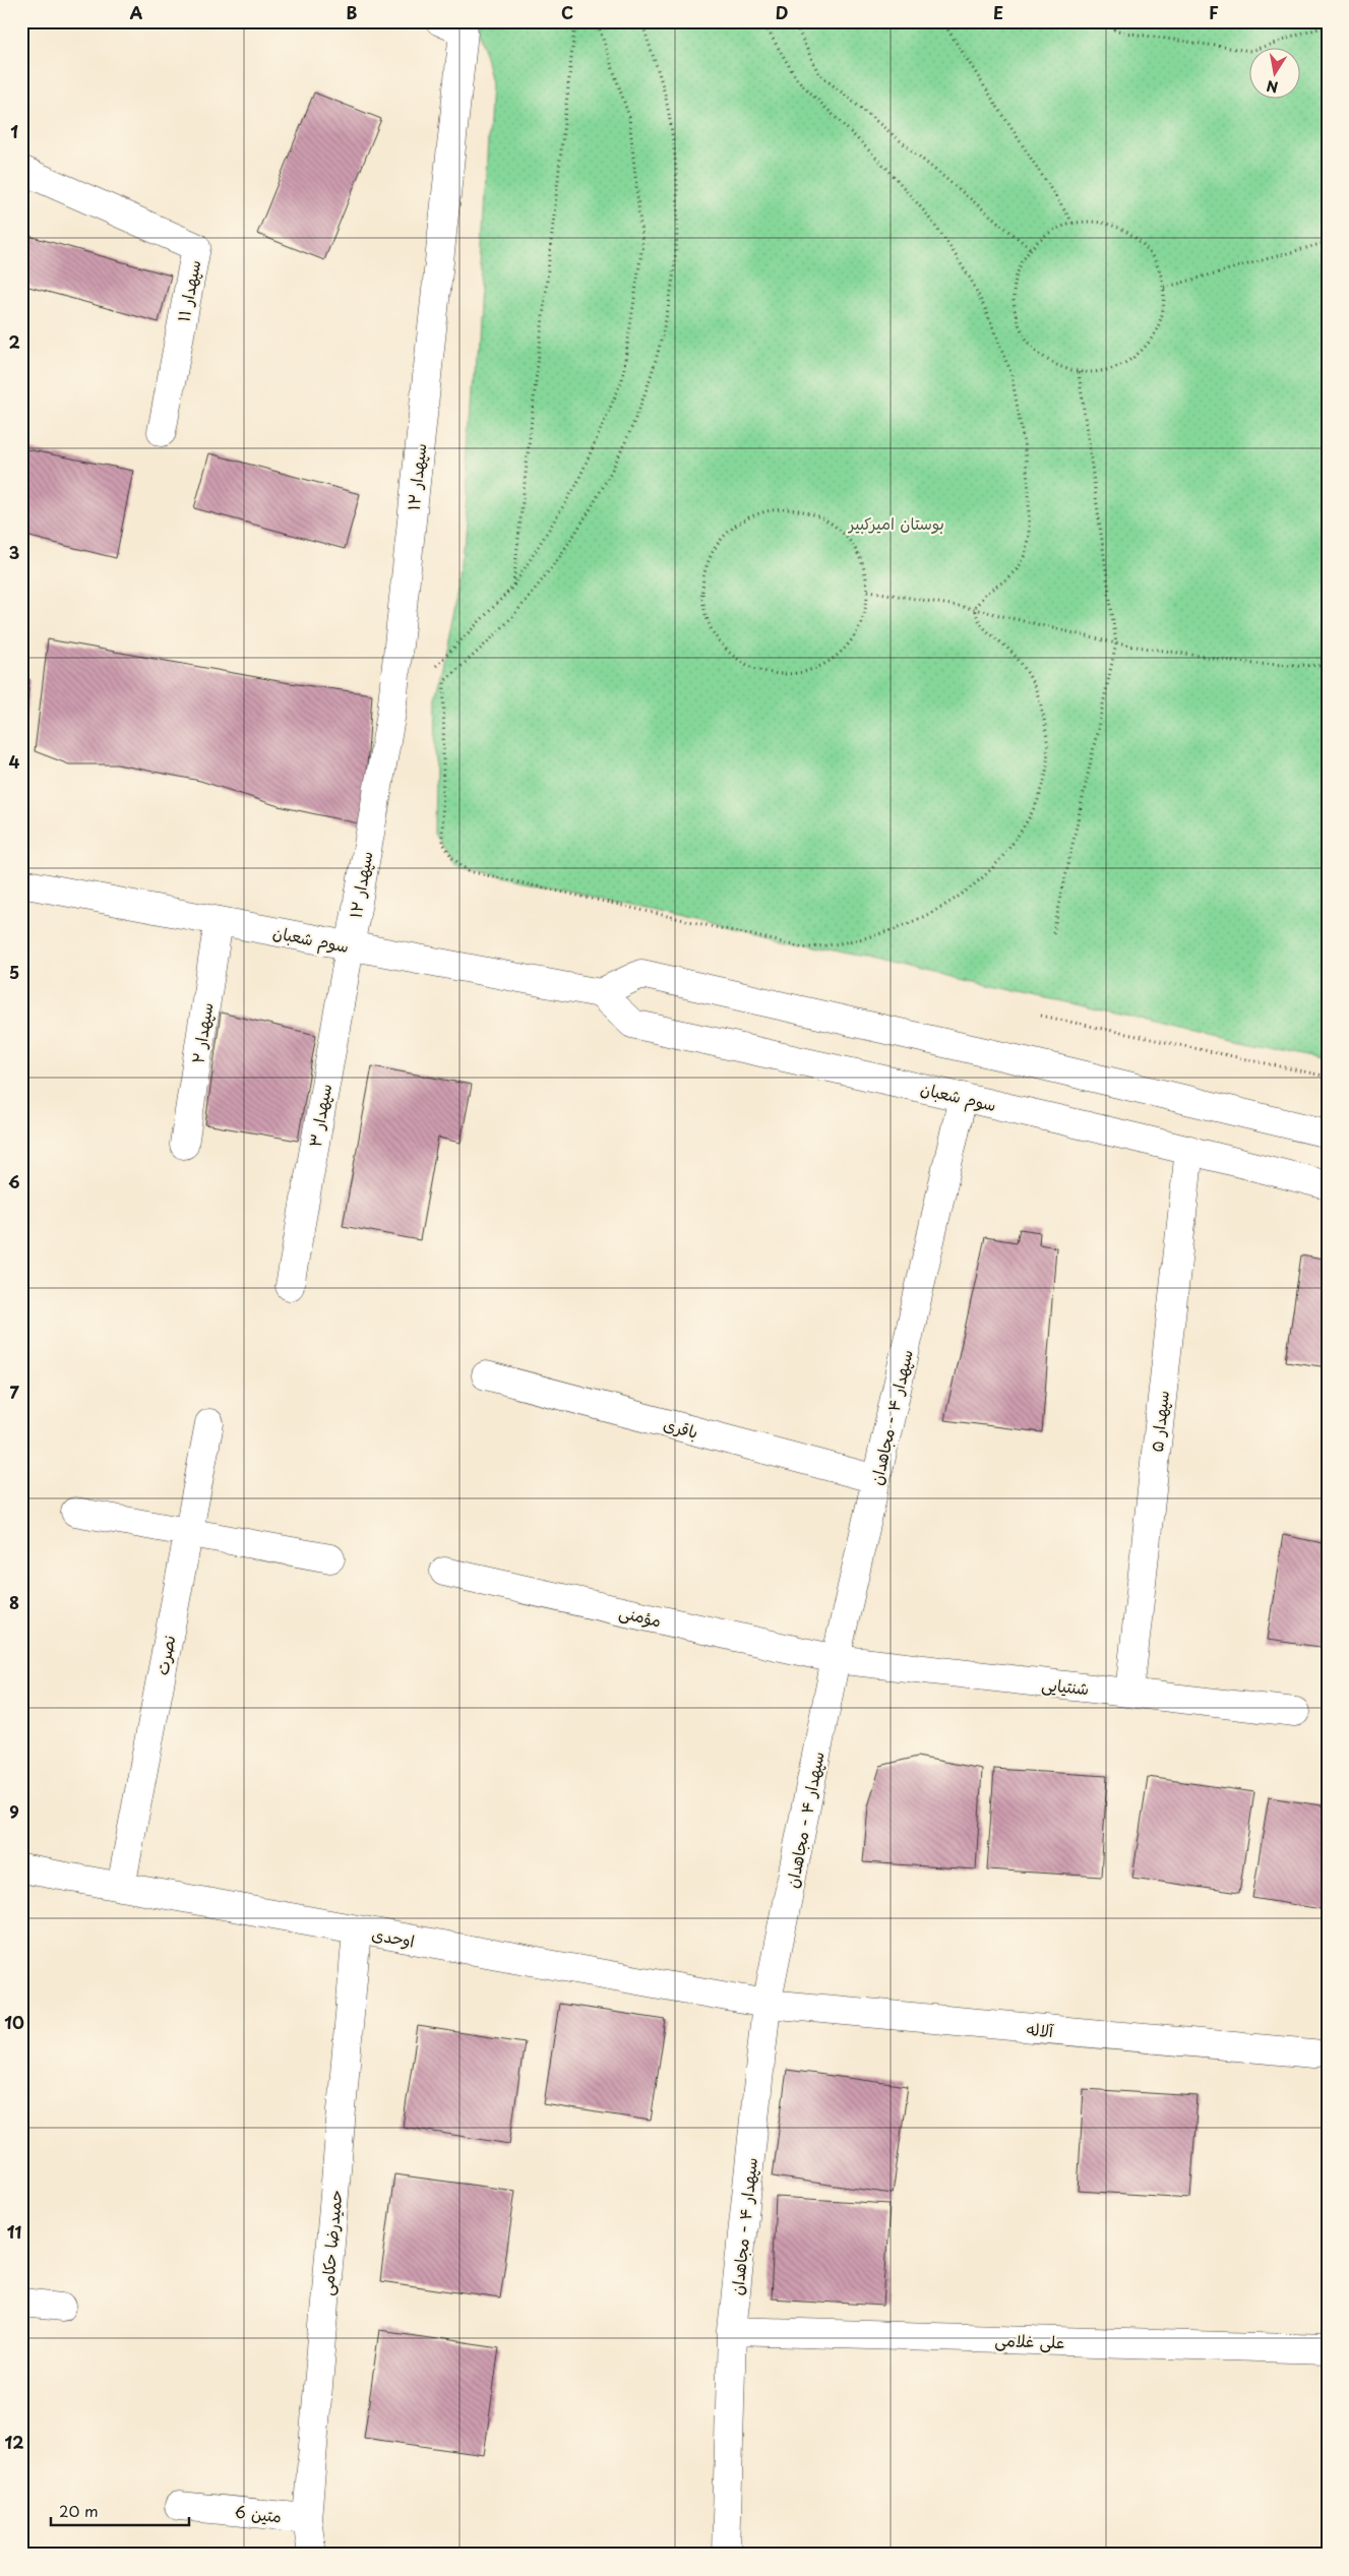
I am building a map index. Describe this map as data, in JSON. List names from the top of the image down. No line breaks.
{"streets":{"street":["سپهدار ۱۱","سپهدار ۱۲","سوم شعبان","سپهدار ۲","سپهدار ۳","سپهدار ۴ - مجاهدان","سپهدار ۵","باقری","مؤمنی","نصرت","شنتیایی","اوحدی","آلاله","حمیدرضا حکامی","علی غلامی","متین 6"]},"crossings":[["سپهدار ۱۲","سوم شعبان"],["سپهدار ۱۲","سپهدار ۳"],["سوم شعبان","سپهدار ۲"],["سوم شعبان","سپهدار ۳"],["سوم شعبان","سپهدار ۴ - مجاهدان"],["سوم شعبان","سپهدار ۵"],["سپهدار ۴ - مجاهدان","باقری"],["سپهدار ۴ - مجاهدان","مؤمنی"],["سپهدار ۴ - مجاهدان","شنتیایی"],["سپهدار ۴ - مجاهدان","اوحدی"],["سپهدار ۴ - مجاهدان","آلاله"],["سپهدار ۴ - مجاهدان","علی غلامی"],["سپهدار ۵","شنتیایی"],["مؤمنی","شنتیایی"],["نصرت","اوحدی"],["اوحدی","آلاله"],["اوحدی","حمیدرضا حکامی"],["حمیدرضا حکامی","متین 6"]],"parks":["بوستان امیرکبیر"],"scale_bar":"20 m","north":"bottom","grid":{"columns":["A","B","C","D","E","F"],"rows":["1","2","3","4","5","6","7","8","9","10","11","12"]}}
